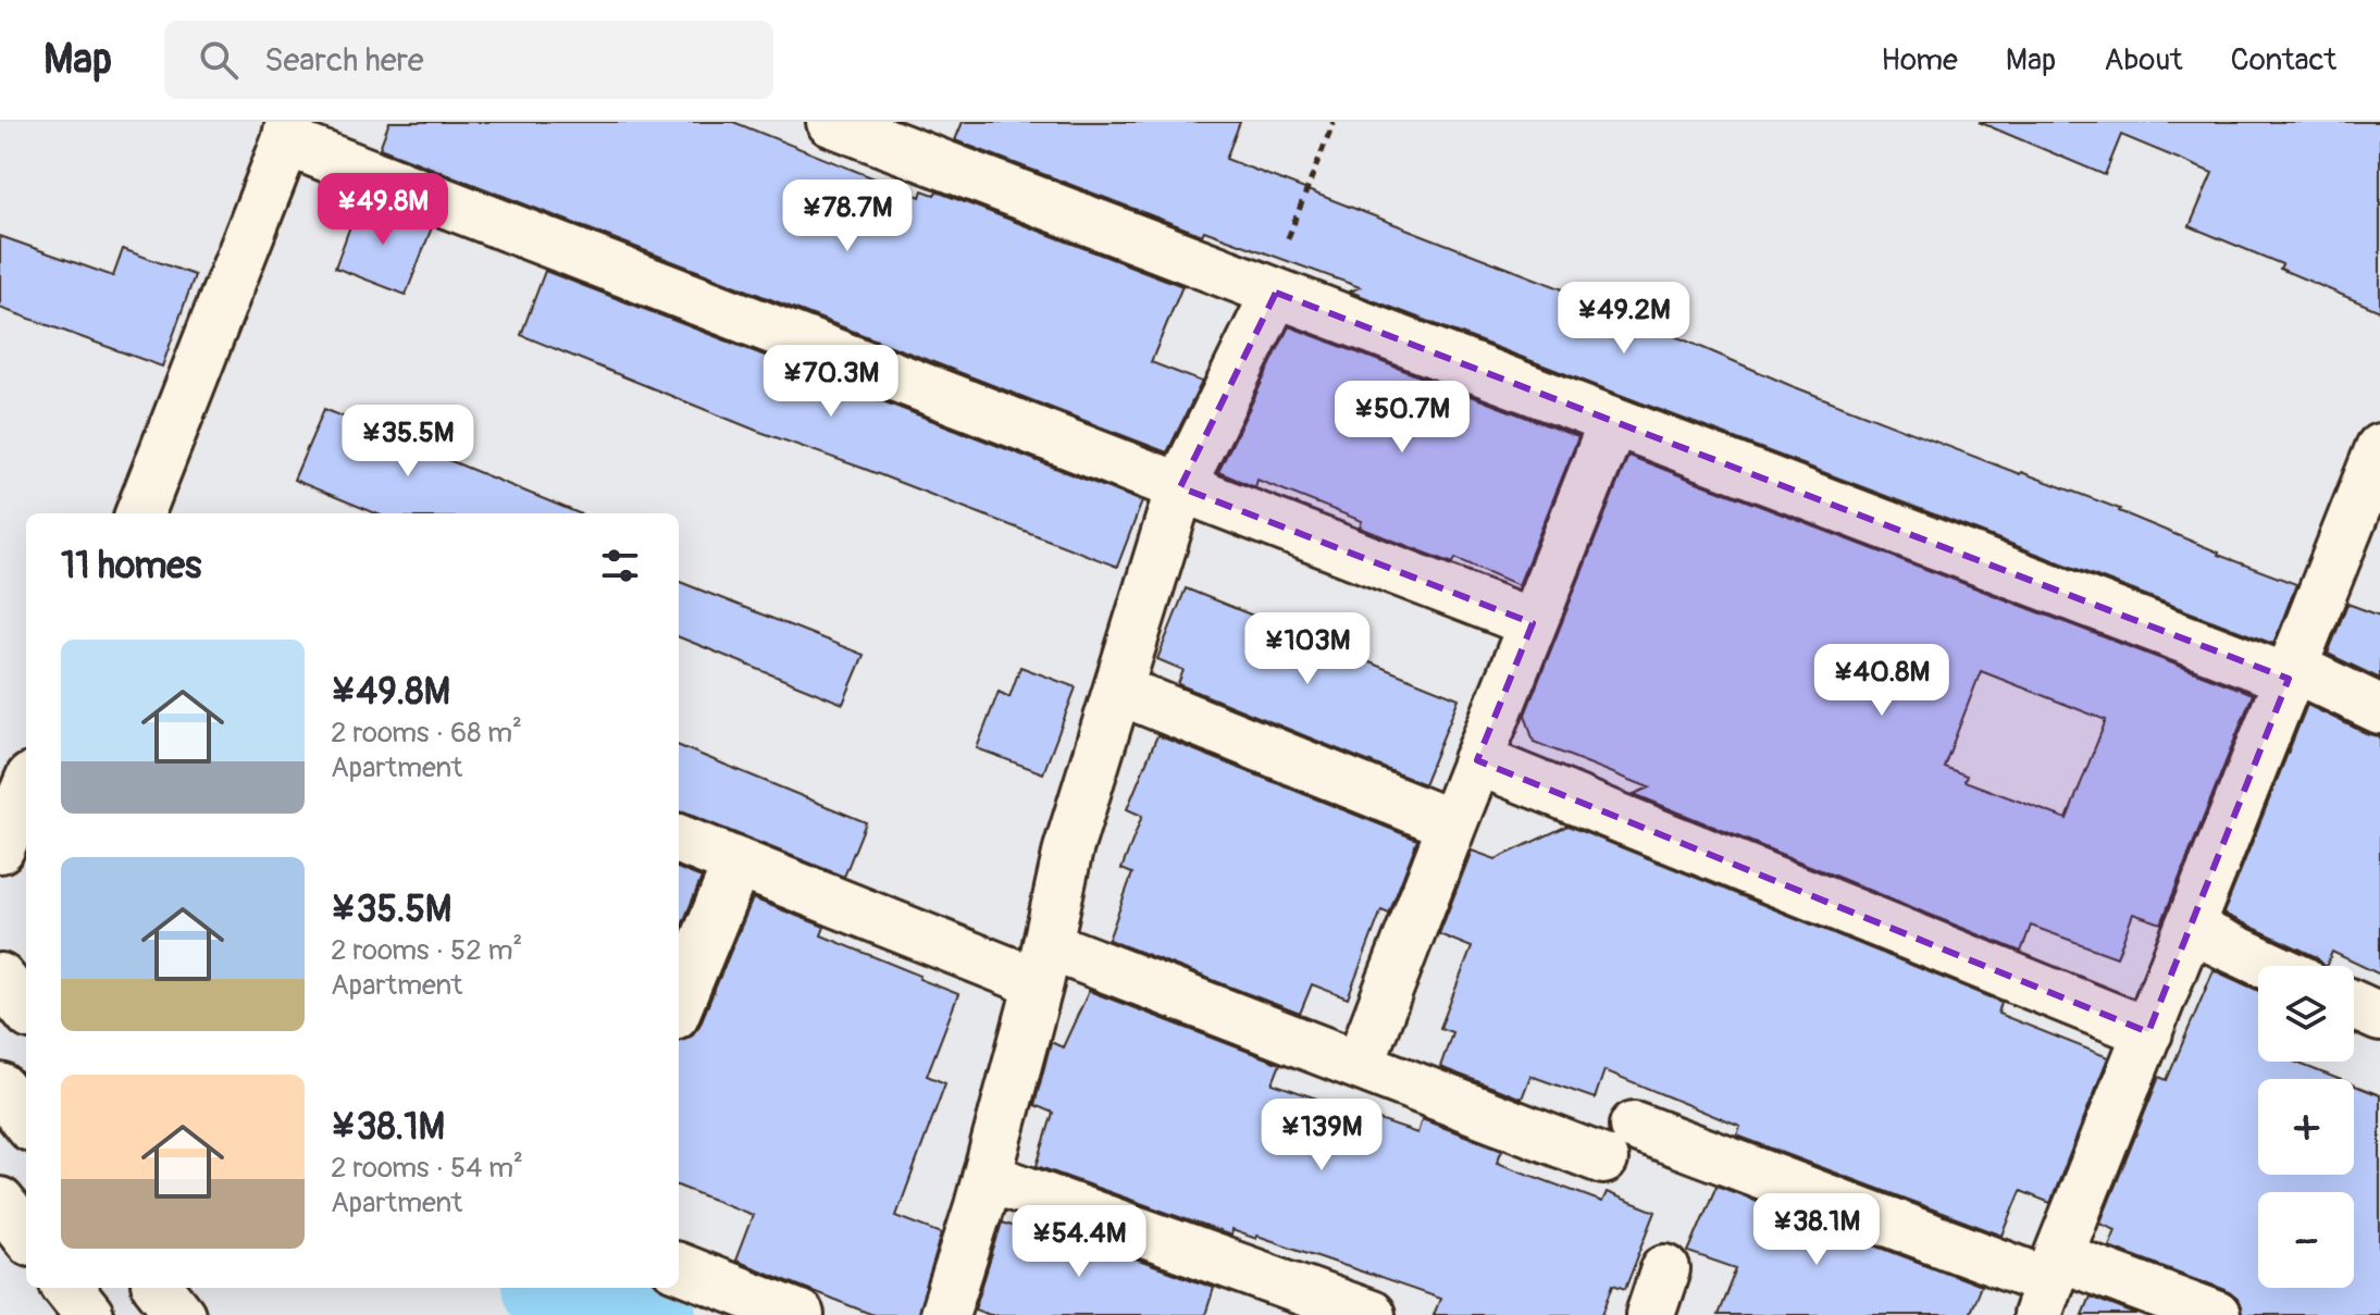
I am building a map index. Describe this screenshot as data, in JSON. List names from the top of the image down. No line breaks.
{"page":{"header":"Map","search":"Search here","nav":["Home","Map","About","Contact"],"price":["¥49.8M","¥78.7M","¥49.2M","¥70.3M","¥50.7M","¥35.5M","¥103M","¥40.8M","¥139M","¥38.1M","¥54.4M"],"heading":"11 homes","list":[{"name":"¥49.8M","note":"2 rooms · 68 m² · Apartment"},{"name":"¥35.5M","note":"2 rooms · 52 m² · Apartment"},{"name":"¥38.1M","note":"2 rooms · 54 m² · Apartment"}],"map_buttons":["+","−"]}}
